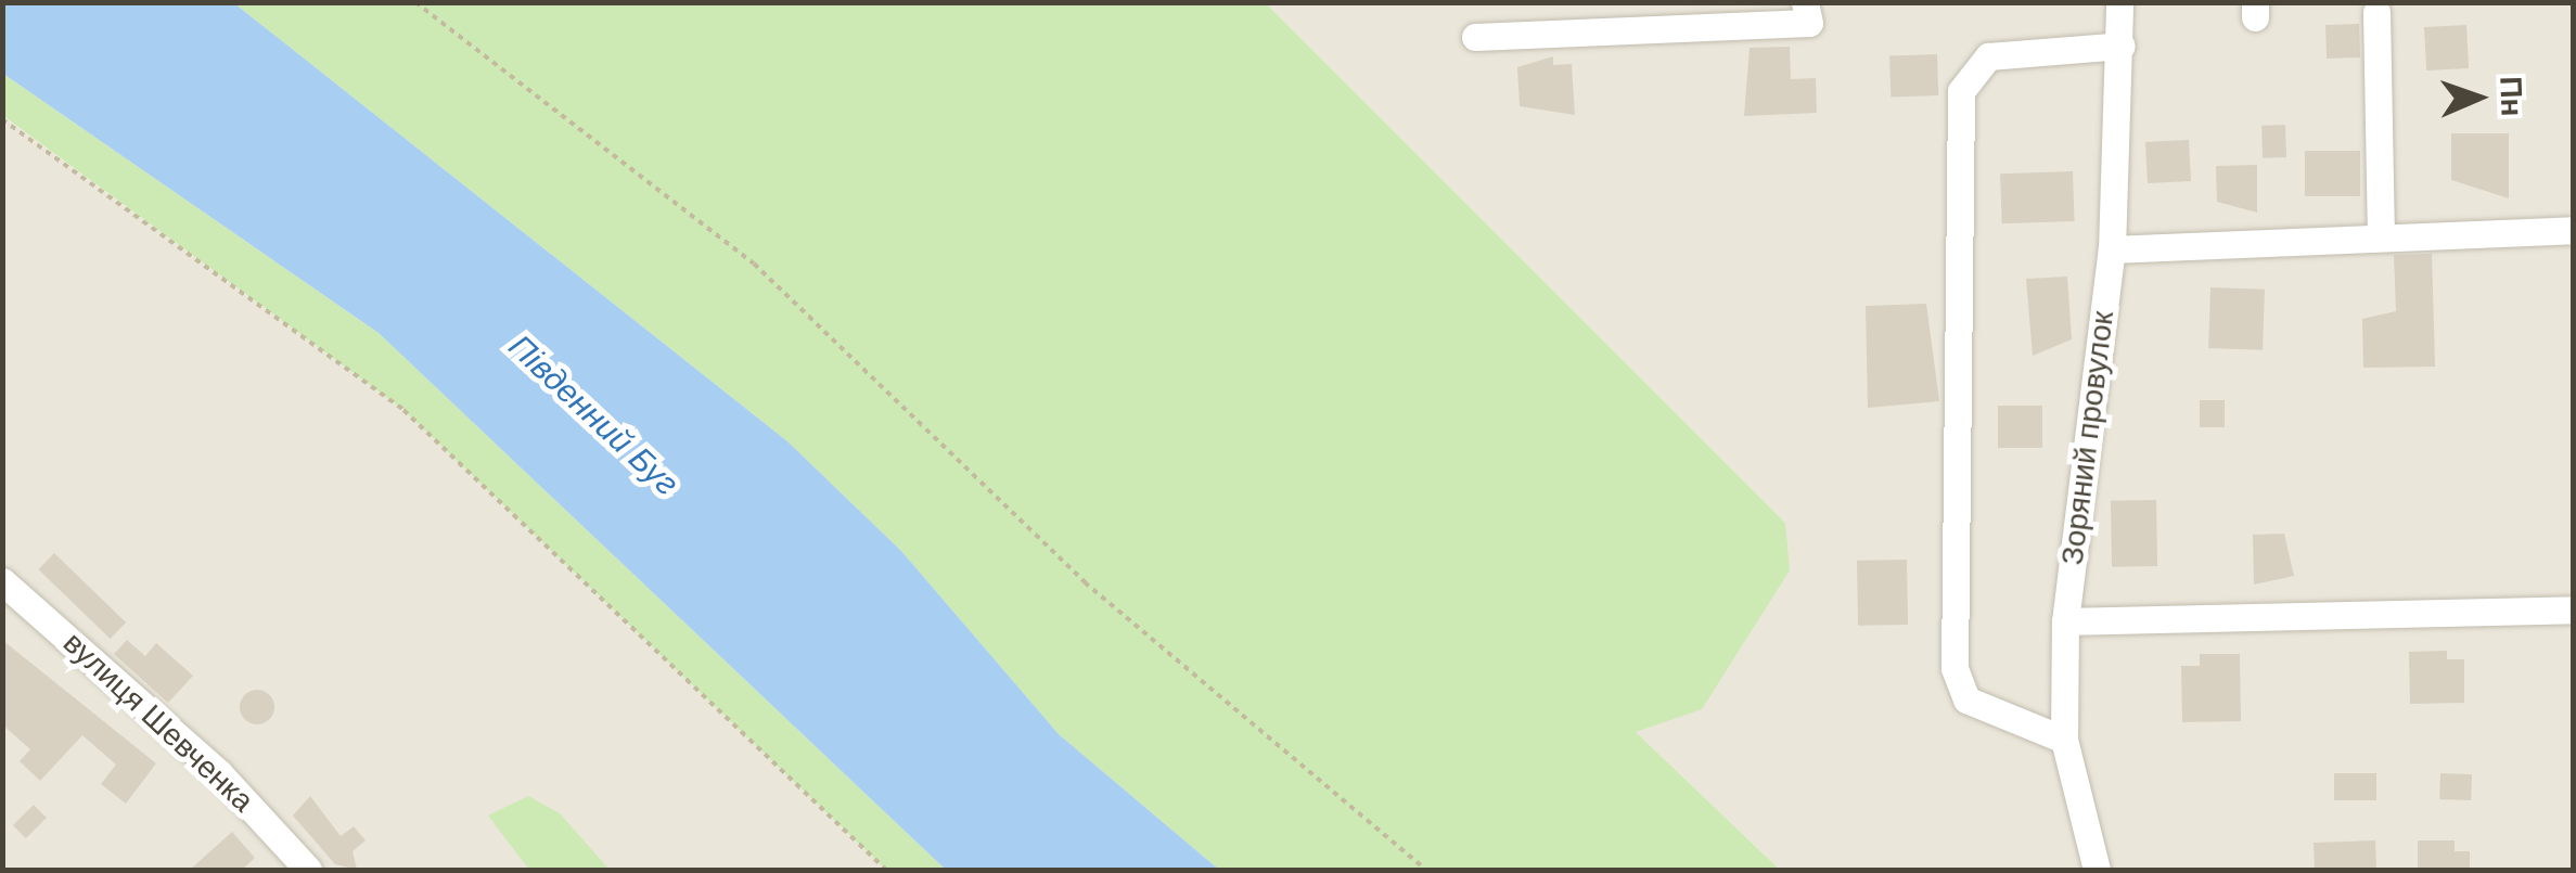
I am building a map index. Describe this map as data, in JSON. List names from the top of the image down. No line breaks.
{"streets":{"street":["Зоряний провулок","вулиця Шевченка"]},"water":["Південний Буг"],"north":"right"}
